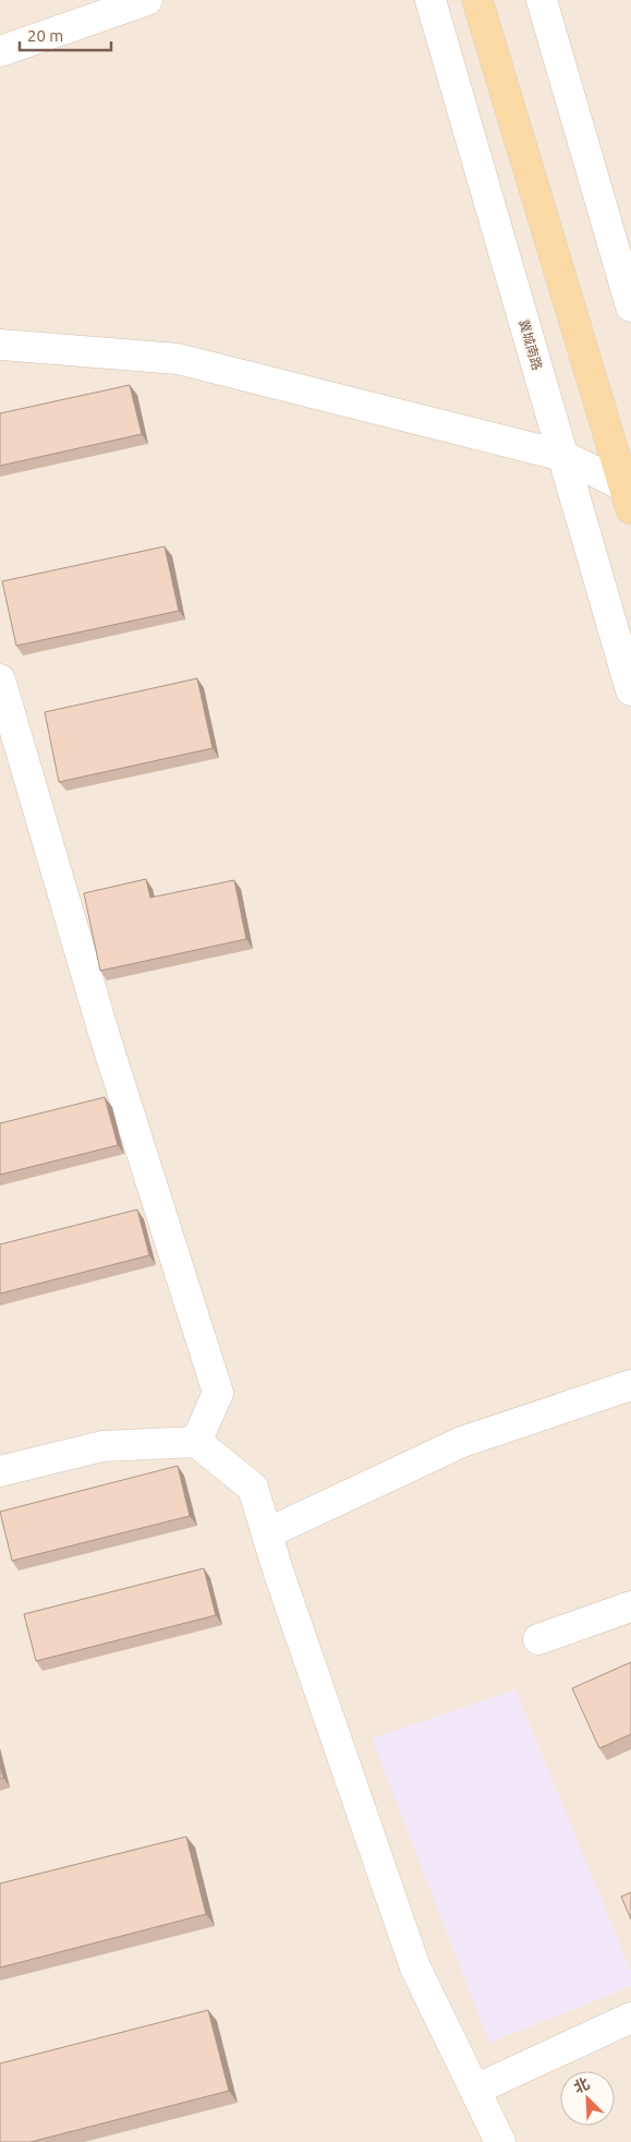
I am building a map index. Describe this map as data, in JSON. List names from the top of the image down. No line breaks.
{"streets":{"street":["冀城南路"]},"scale_bar":"20 m","north":"top left"}
